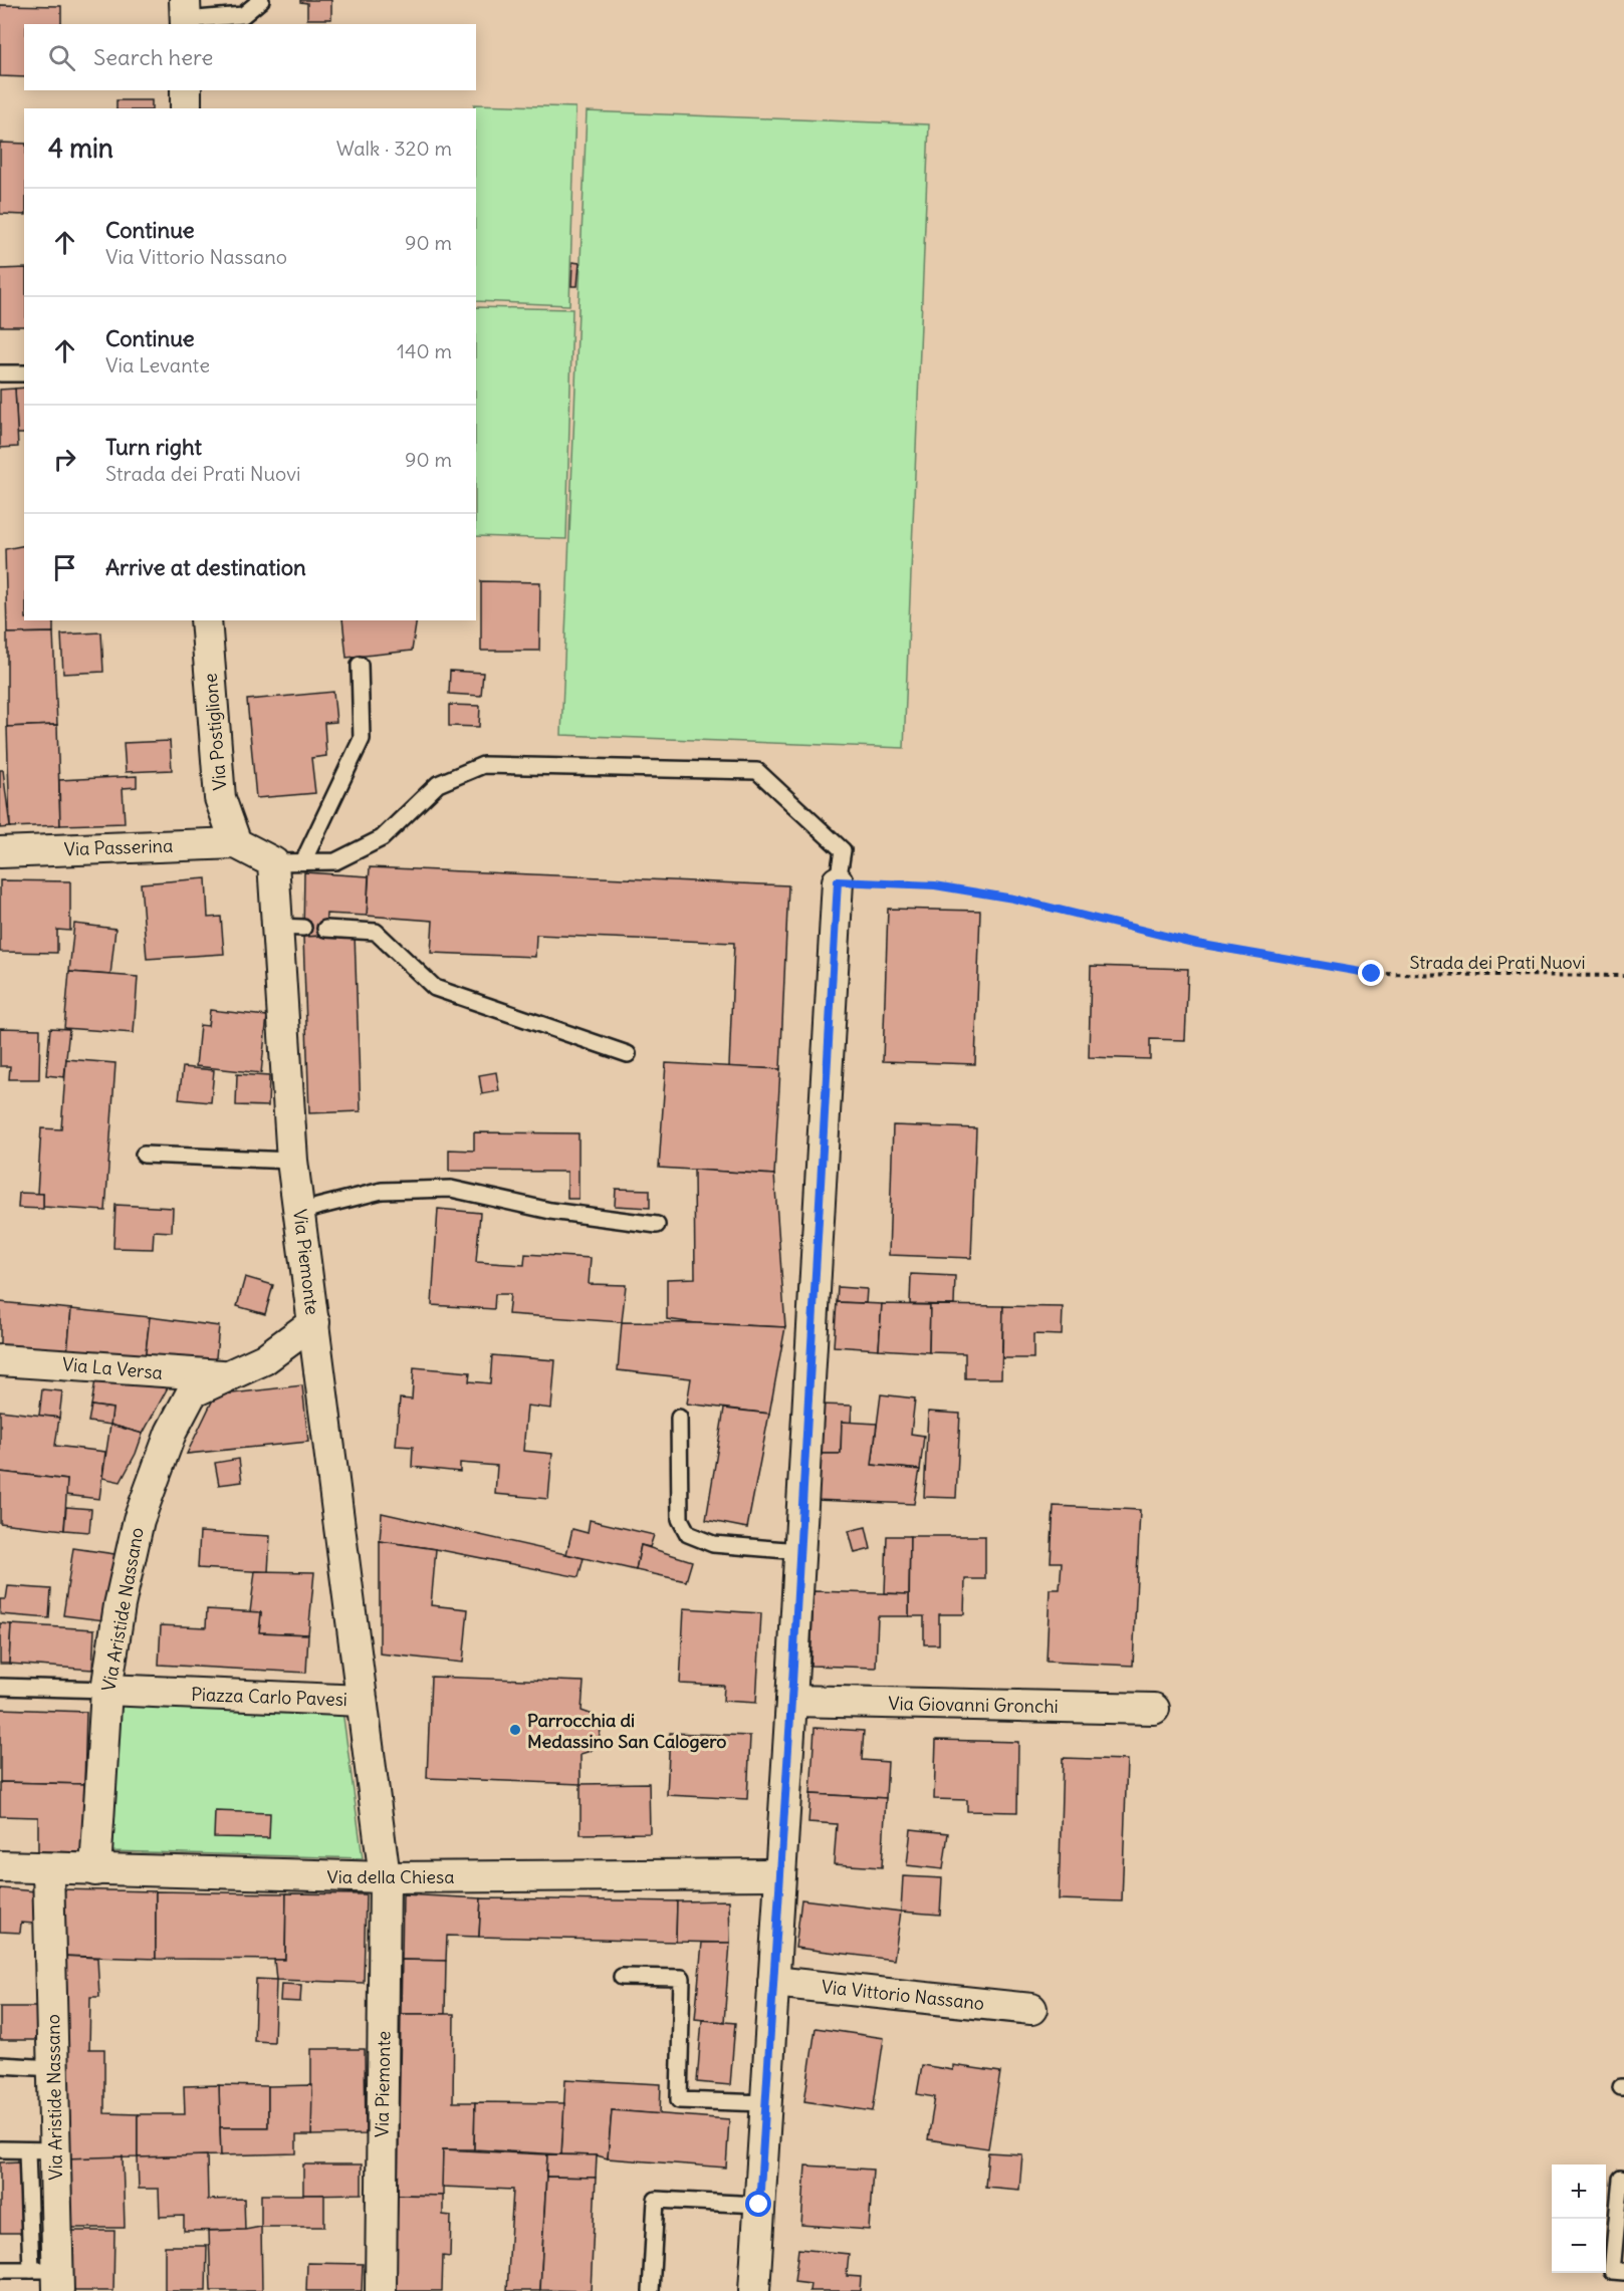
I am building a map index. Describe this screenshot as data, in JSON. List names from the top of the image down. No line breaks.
{"streets":{"street":["Via Postiglione","Via Passerina","Via Piemonte","Via La Versa","Via Aristide Nassano","Piazza Carlo Pavesi","Via Giovanni Gronchi","Via della Chiesa","Via Vittorio Nassano"],"path":["Strada dei Prati Nuovi"]},"crossings":[["Via Postiglione","Via Passerina"],["Via Piemonte","Via Aristide Nassano"],["Via Piemonte","Piazza Carlo Pavesi"],["Via Piemonte","Via della Chiesa"],["Via La Versa","Via Aristide Nassano"],["Via Aristide Nassano","Piazza Carlo Pavesi"],["Via Aristide Nassano","Via della Chiesa"],["Piazza Carlo Pavesi","Via della Chiesa"]],"places":["Parrocchia di Medassino San Calogero"],"page":{"search":"Search here","heading":["4 min","Walk · 320 m"],"list":[["Continue","Via Vittorio Nassano","90 m"],["Continue","Via Levante","140 m"],["Turn right","Strada dei Prati Nuovi","90 m"],"Arrive at destination"],"map_buttons":["+","−"]}}
